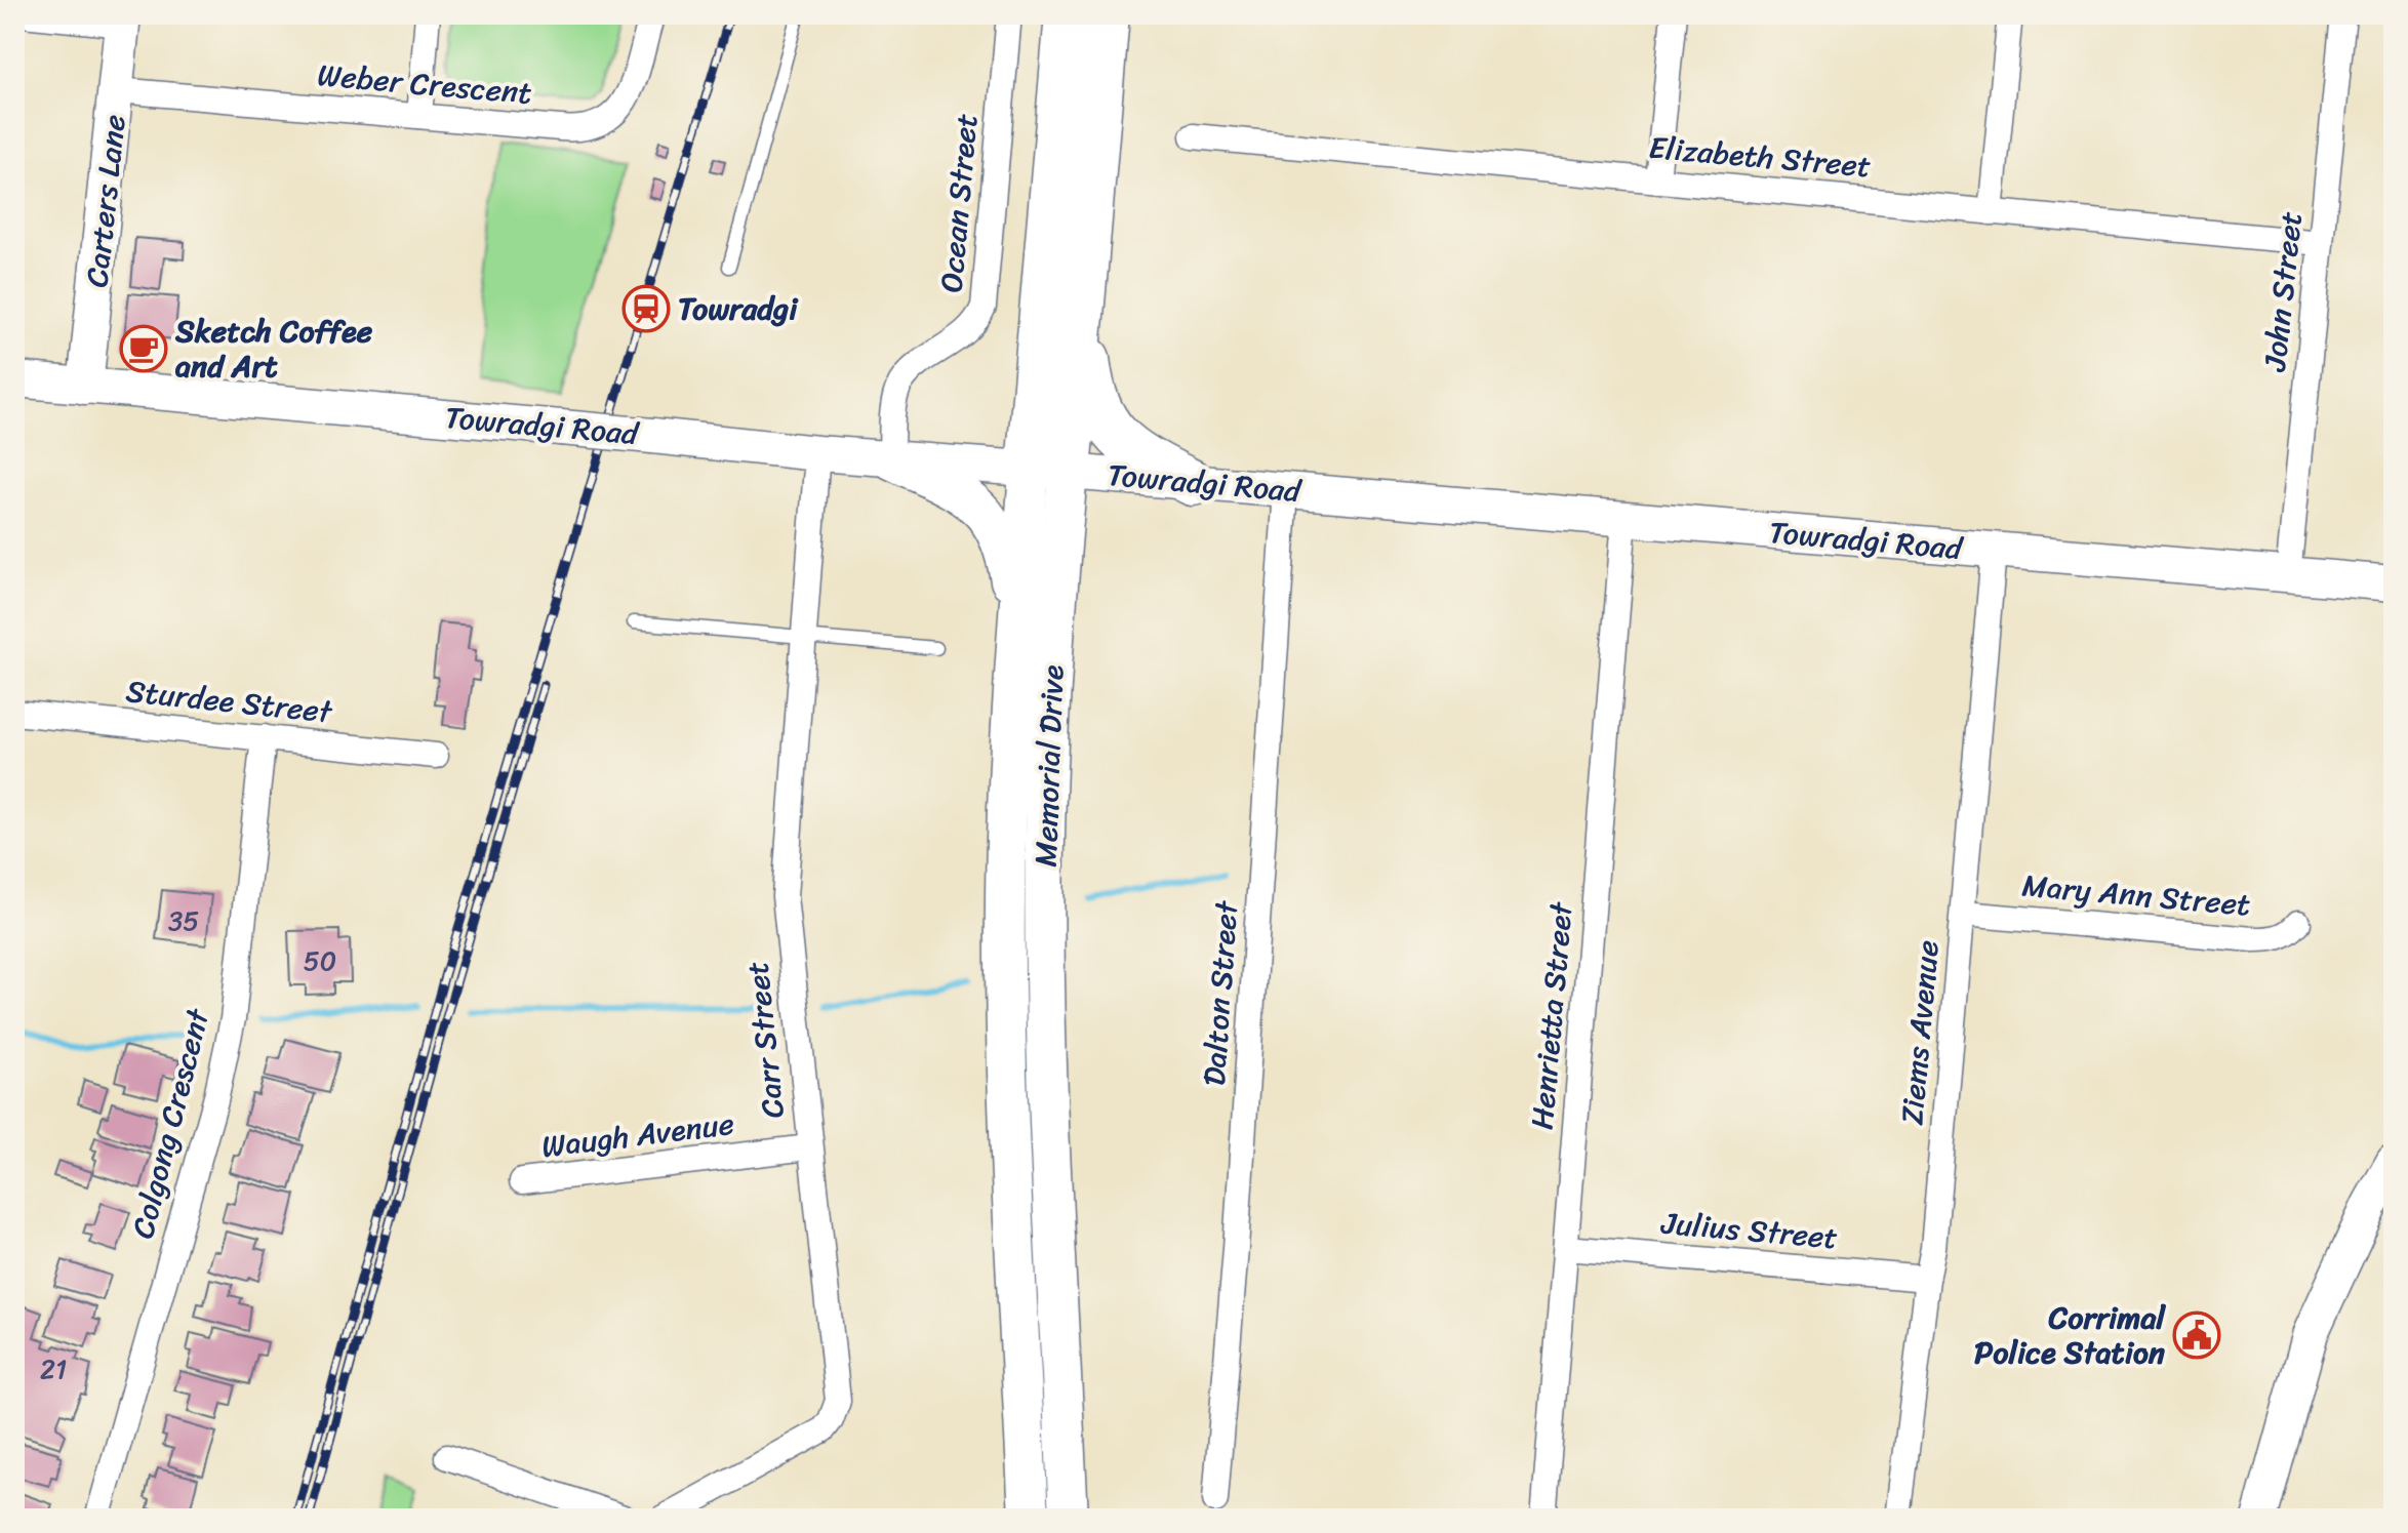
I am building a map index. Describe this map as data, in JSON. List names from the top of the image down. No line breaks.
{"streets":{"highway":["Memorial Drive"],"main road":["Carters Lane","Towradgi Road"],"street":["Weber Crescent","Elizabeth Street","Ocean Street","John Street","Sturdee Street","Mary Ann Street","Dalton Street","Henrietta Street","Ziems Avenue","Carr Street","Colgong Crescent","Waugh Avenue","Julius Street"]},"crossings":[["Weber Crescent","Carters Lane"],["Elizabeth Street","John Street"],["Carters Lane","Towradgi Road"],["Ocean Street","Towradgi Road"],["John Street","Towradgi Road"],["Towradgi Road","Memorial Drive"],["Towradgi Road","Dalton Street"],["Towradgi Road","Henrietta Street"],["Towradgi Road","Ziems Avenue"],["Towradgi Road","Carr Street"],["Sturdee Street","Colgong Crescent"],["Mary Ann Street","Ziems Avenue"],["Henrietta Street","Julius Street"],["Ziems Avenue","Julius Street"],["Carr Street","Waugh Avenue"]],"places":{"station":["Towradgi"],"cafe":["Sketch Coffee and Art"],"public building":["Corrimal Police Station"]},"house_numbers":["35","50","21"]}
